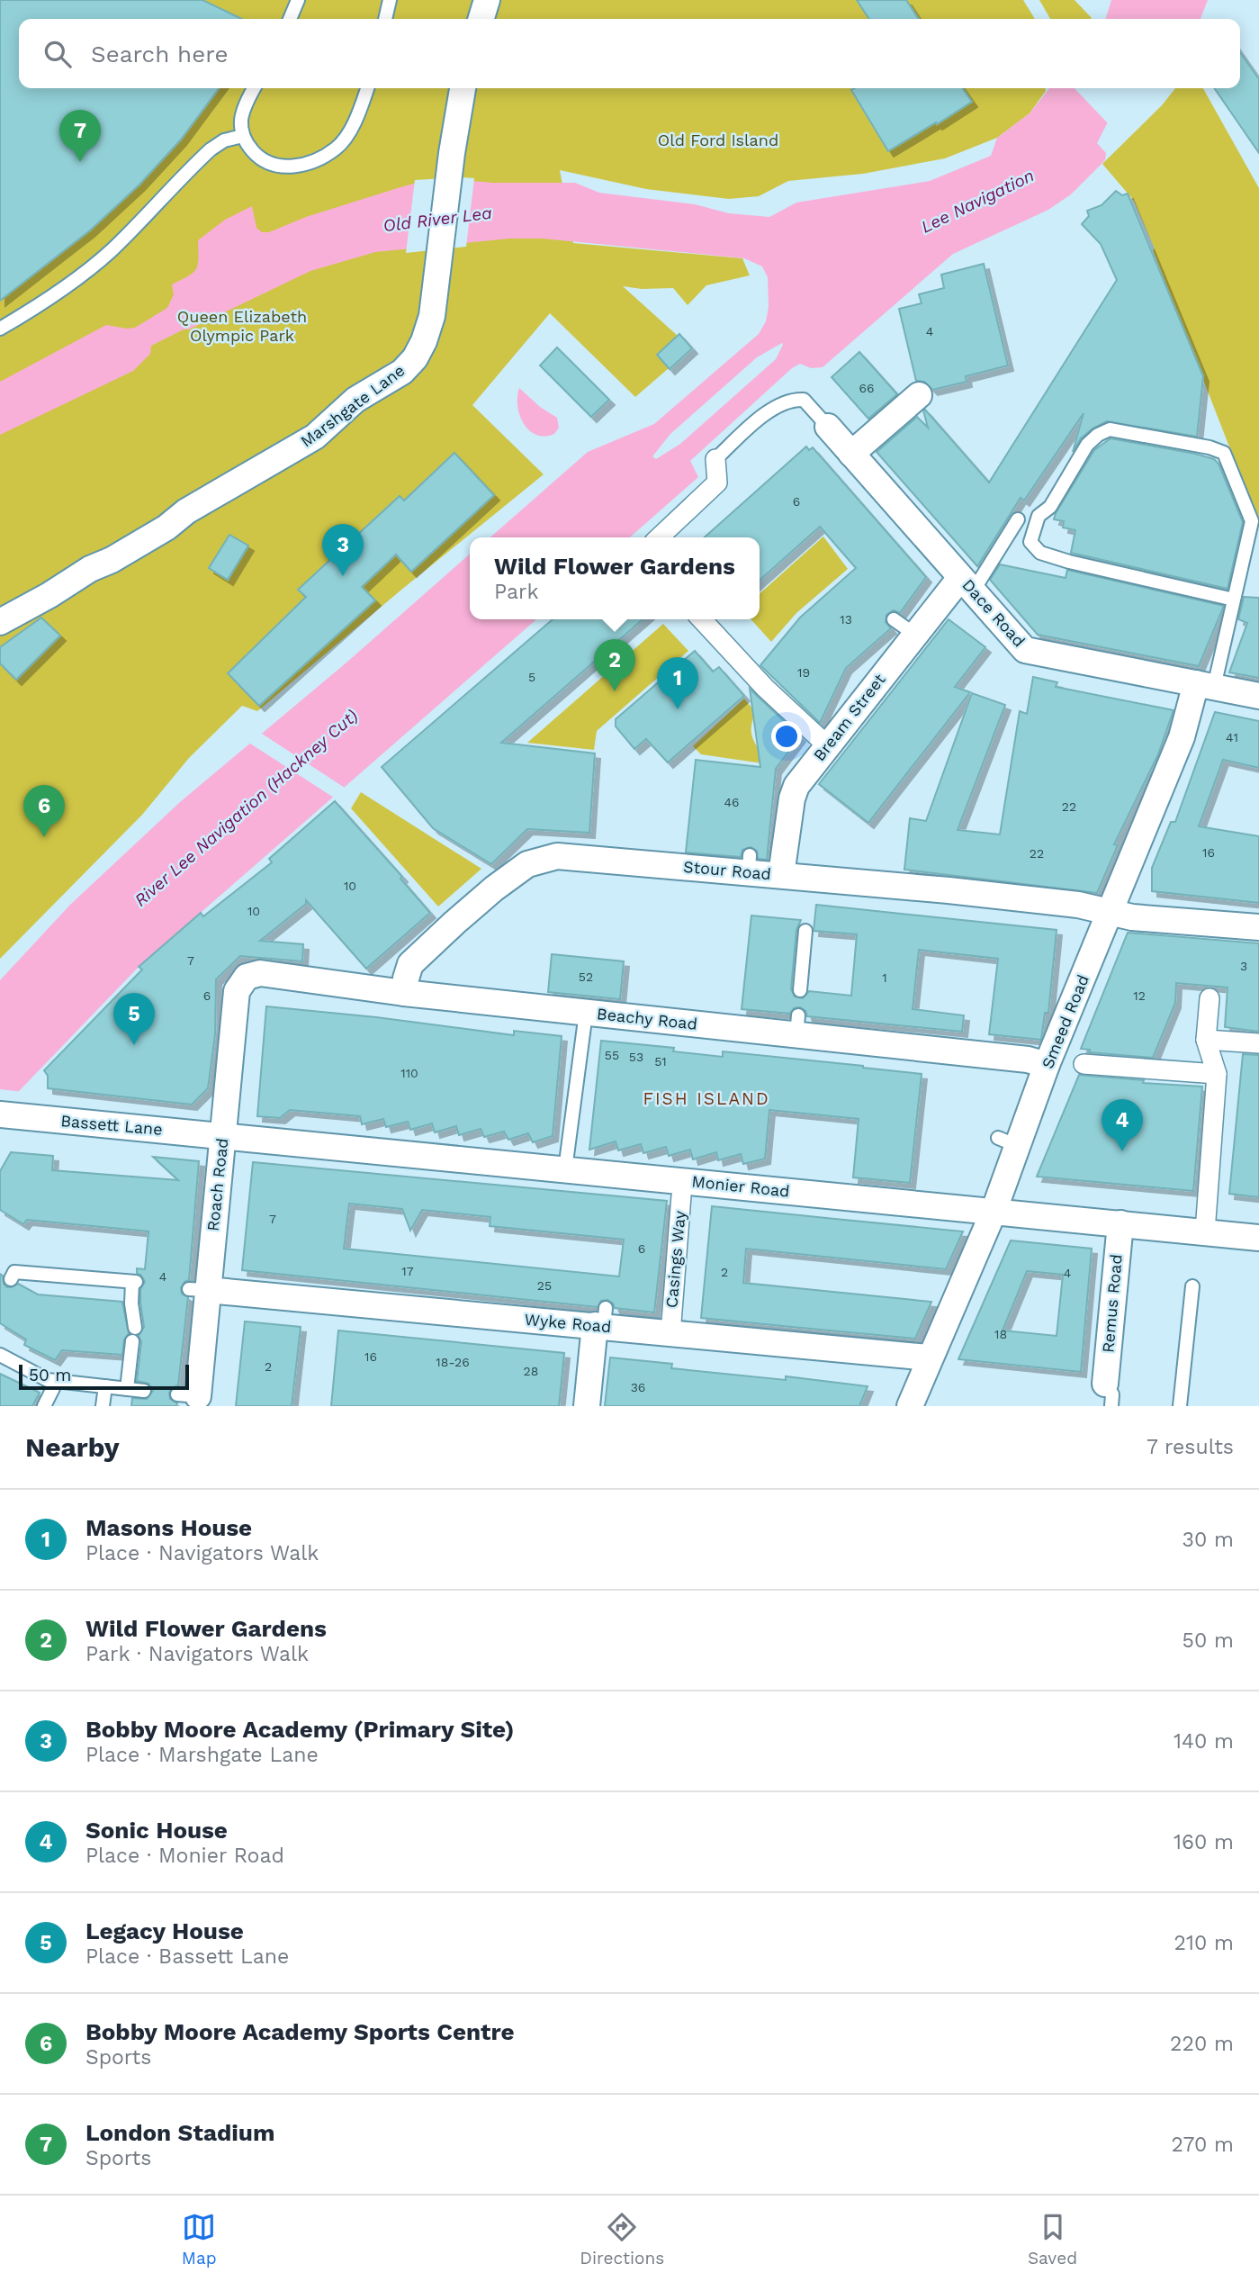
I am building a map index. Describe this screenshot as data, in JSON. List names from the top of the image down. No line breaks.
{"streets":{"street":["Marshgate Lane","Dace Road","Bream Street","Stour Road","Beachy Road","Smeed Road","Bassett Lane","Roach Road","Monier Road","Casings Way","Remus Road","Wyke Road"]},"crossings":[["Dace Road","Bream Street"],["Dace Road","Smeed Road"],["Bream Street","Stour Road"],["Stour Road","Beachy Road"],["Stour Road","Smeed Road"],["Beachy Road","Smeed Road"],["Beachy Road","Roach Road"],["Smeed Road","Monier Road"],["Smeed Road","Wyke Road"],["Bassett Lane","Roach Road"],["Bassett Lane","Monier Road"],["Roach Road","Monier Road"],["Roach Road","Wyke Road"],["Monier Road","Remus Road"]],"districts":["FISH ISLAND"],"water":["Lee Navigation","Old River Lea","River Lee Navigation (Hackney Cut)"],"parks":["Old Ford Island","Queen Elizabeth Olympic Park"],"house_numbers":["4","66","6","13","19","5","41","46","22","16","22","10","10","7","3","52","1","6","12","55","53","51","110","7","6","17","2","4","4","25","18","16","18-26","2","28","36"],"scale_bar":"50 m","page":{"search":"Search here","pins":["7","3","2","1","6","5","4"],"popup":["Wild Flower Gardens","Park"],"scale":"50 m","heading":["Nearby","7 results"],"list":[{"mark":"1","name":"Masons House","note":"Place · Navigators Walk","value":"30 m"},{"mark":"2","name":"Wild Flower Gardens","note":"Park · Navigators Walk","value":"50 m"},{"mark":"3","name":"Bobby Moore Academy (Primary Site)","note":"Place · Marshgate Lane","value":"140 m"},{"mark":"4","name":"Sonic House","note":"Place · Monier Road","value":"160 m"},{"mark":"5","name":"Legacy House","note":"Place · Bassett Lane","value":"210 m"},{"mark":"6","name":"Bobby Moore Academy Sports Centre","note":"Sports","value":"220 m"},{"mark":"7","name":"London Stadium","note":"Sports","value":"270 m"}],"nav":["Map","Directions","Saved"]}}
